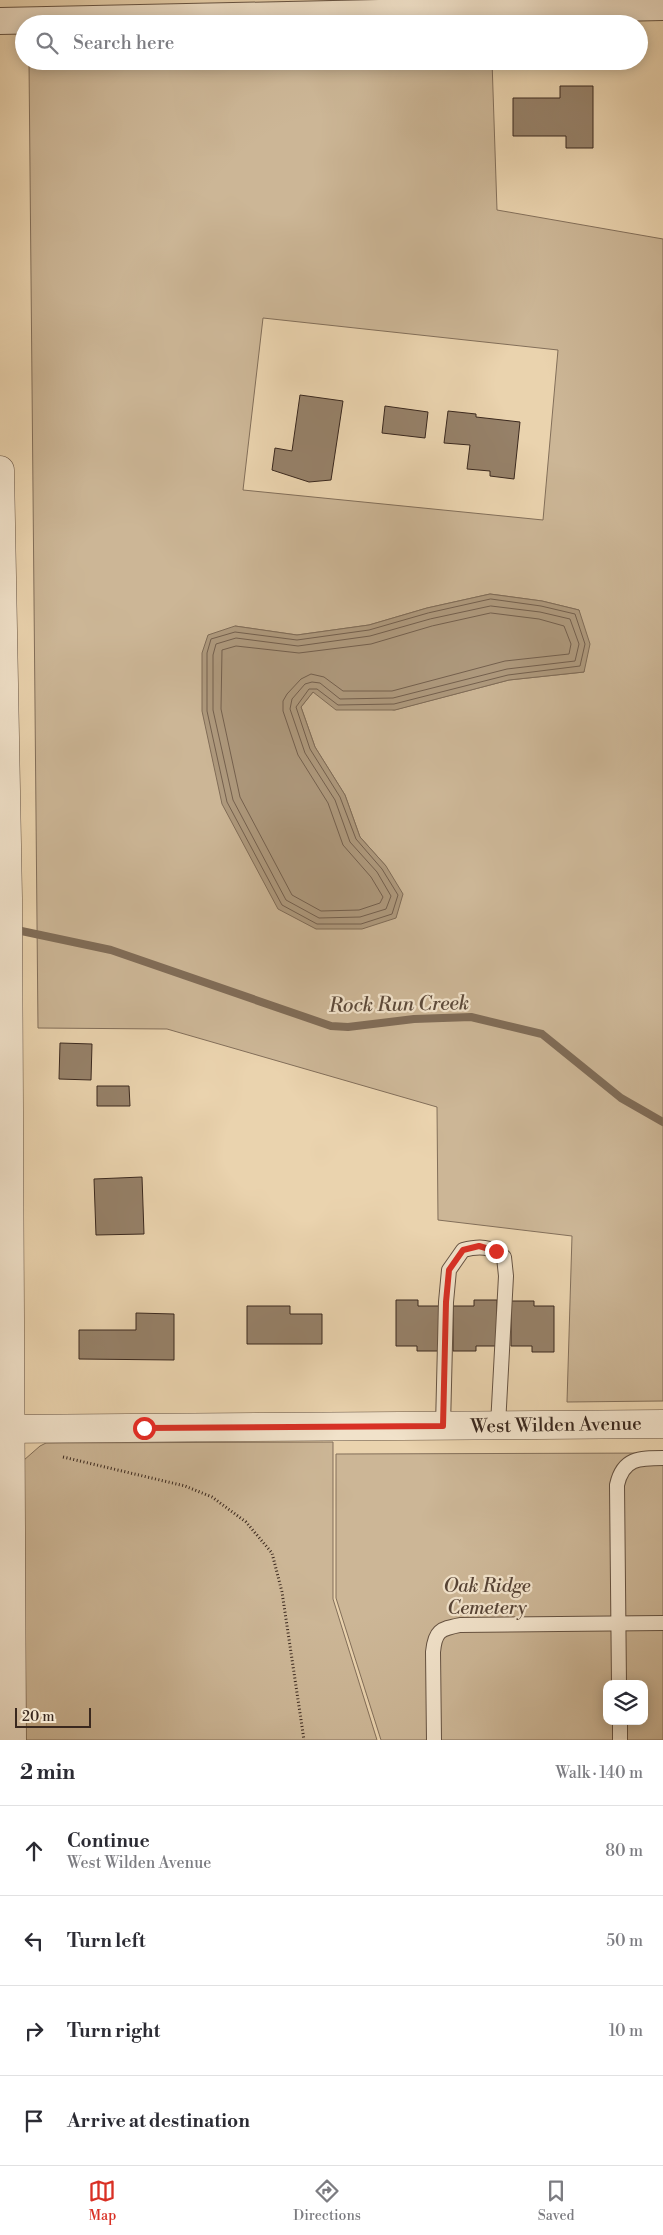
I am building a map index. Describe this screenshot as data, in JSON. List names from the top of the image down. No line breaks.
{"streets":{"street":["West Wilden Avenue"]},"water":["Rock Run Creek"],"parks":["Oak Ridge Cemetery"],"scale_bar":"20 m","page":{"search":"Search here","scale":"20 m","heading":["2 min","Walk · 140 m"],"list":[["Continue","West Wilden Avenue","80 m"],["Turn left","50 m"],["Turn right","10 m"],"Arrive at destination"],"nav":["Map","Directions","Saved"]}}
